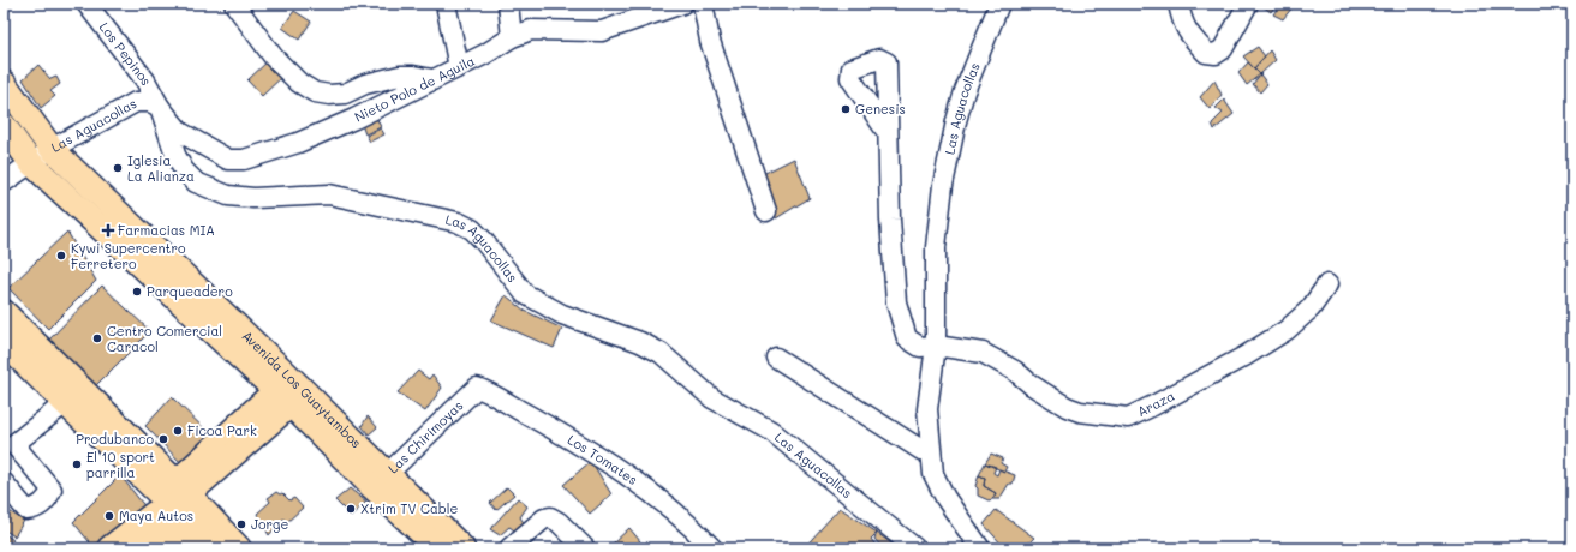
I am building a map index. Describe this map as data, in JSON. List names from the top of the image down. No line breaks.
{"streets":{"main road":["Avenida Los Guaytambos"],"street":["Los Pepinos","Nieto Polo de Aguila","Las Aguacollas","Araza","Las Chirimoyas","Los Tomates"]},"crossings":[["Los Pepinos","Nieto Polo de Aguila"],["Los Pepinos","Las Aguacollas"],["Nieto Polo de Aguila","Las Aguacollas"],["Las Aguacollas","Avenida Los Guaytambos"],["Las Aguacollas","Araza"],["Avenida Los Guaytambos","Las Chirimoyas"],["Las Chirimoyas","Los Tomates"]],"places":{"other":["Genesis","Iglesia La Alianza","Kywi Supercentro Ferretero","Parqueadero","Centro Comercial Caracol","Ficoa Park","Produbanco","El 10 sport parrilla","Xtrim TV Cable","Maya Autos","Jorge"],"health":["Farmacias MIA"]}}
